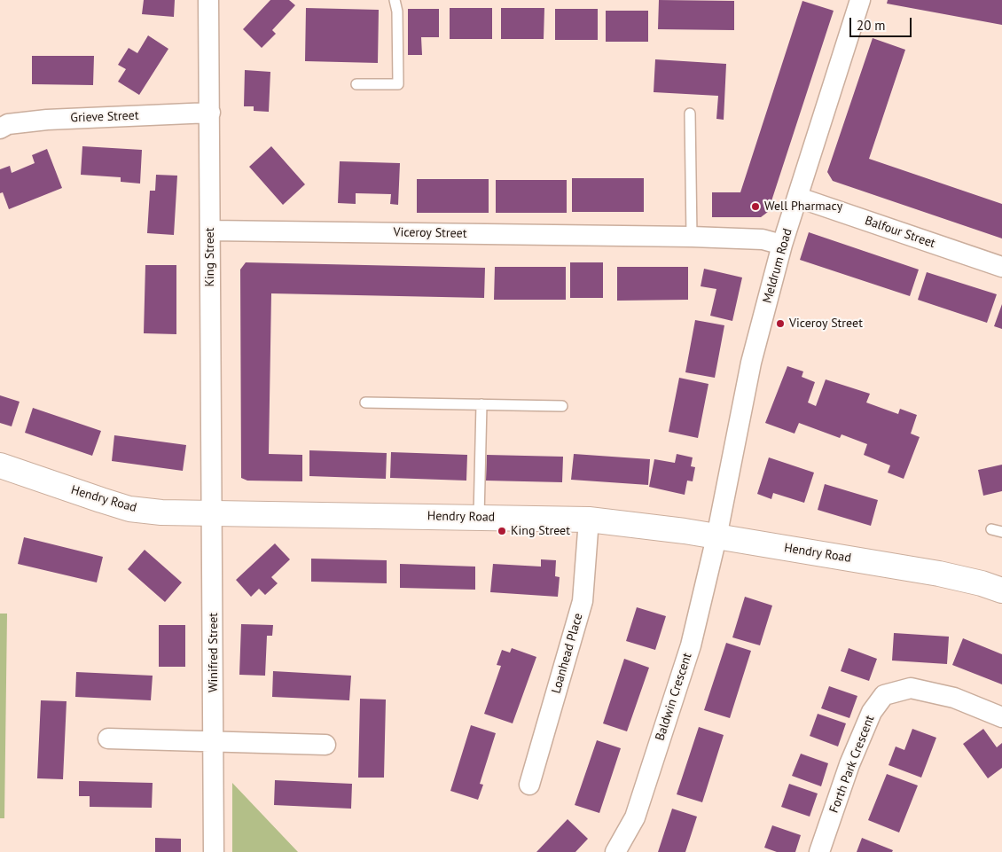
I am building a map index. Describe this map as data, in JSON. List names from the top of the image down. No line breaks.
{"streets":{"street":["Grieve Street","Balfour Street","Viceroy Street","King Street","Meldrum Road","Hendry Road","Winifred Street","Loanhead Place","Baldwin Crescent","Forth Park Crescent"]},"crossings":[["Grieve Street","King Street"],["Balfour Street","Meldrum Road"],["Viceroy Street","King Street"],["Viceroy Street","Meldrum Road"],["King Street","Hendry Road"],["King Street","Winifred Street"],["Meldrum Road","Hendry Road"],["Meldrum Road","Baldwin Crescent"],["Hendry Road","Loanhead Place"],["Hendry Road","Baldwin Crescent"]],"places":["Well Pharmacy","Viceroy Street","King Street"],"scale_bar":"20 m"}
